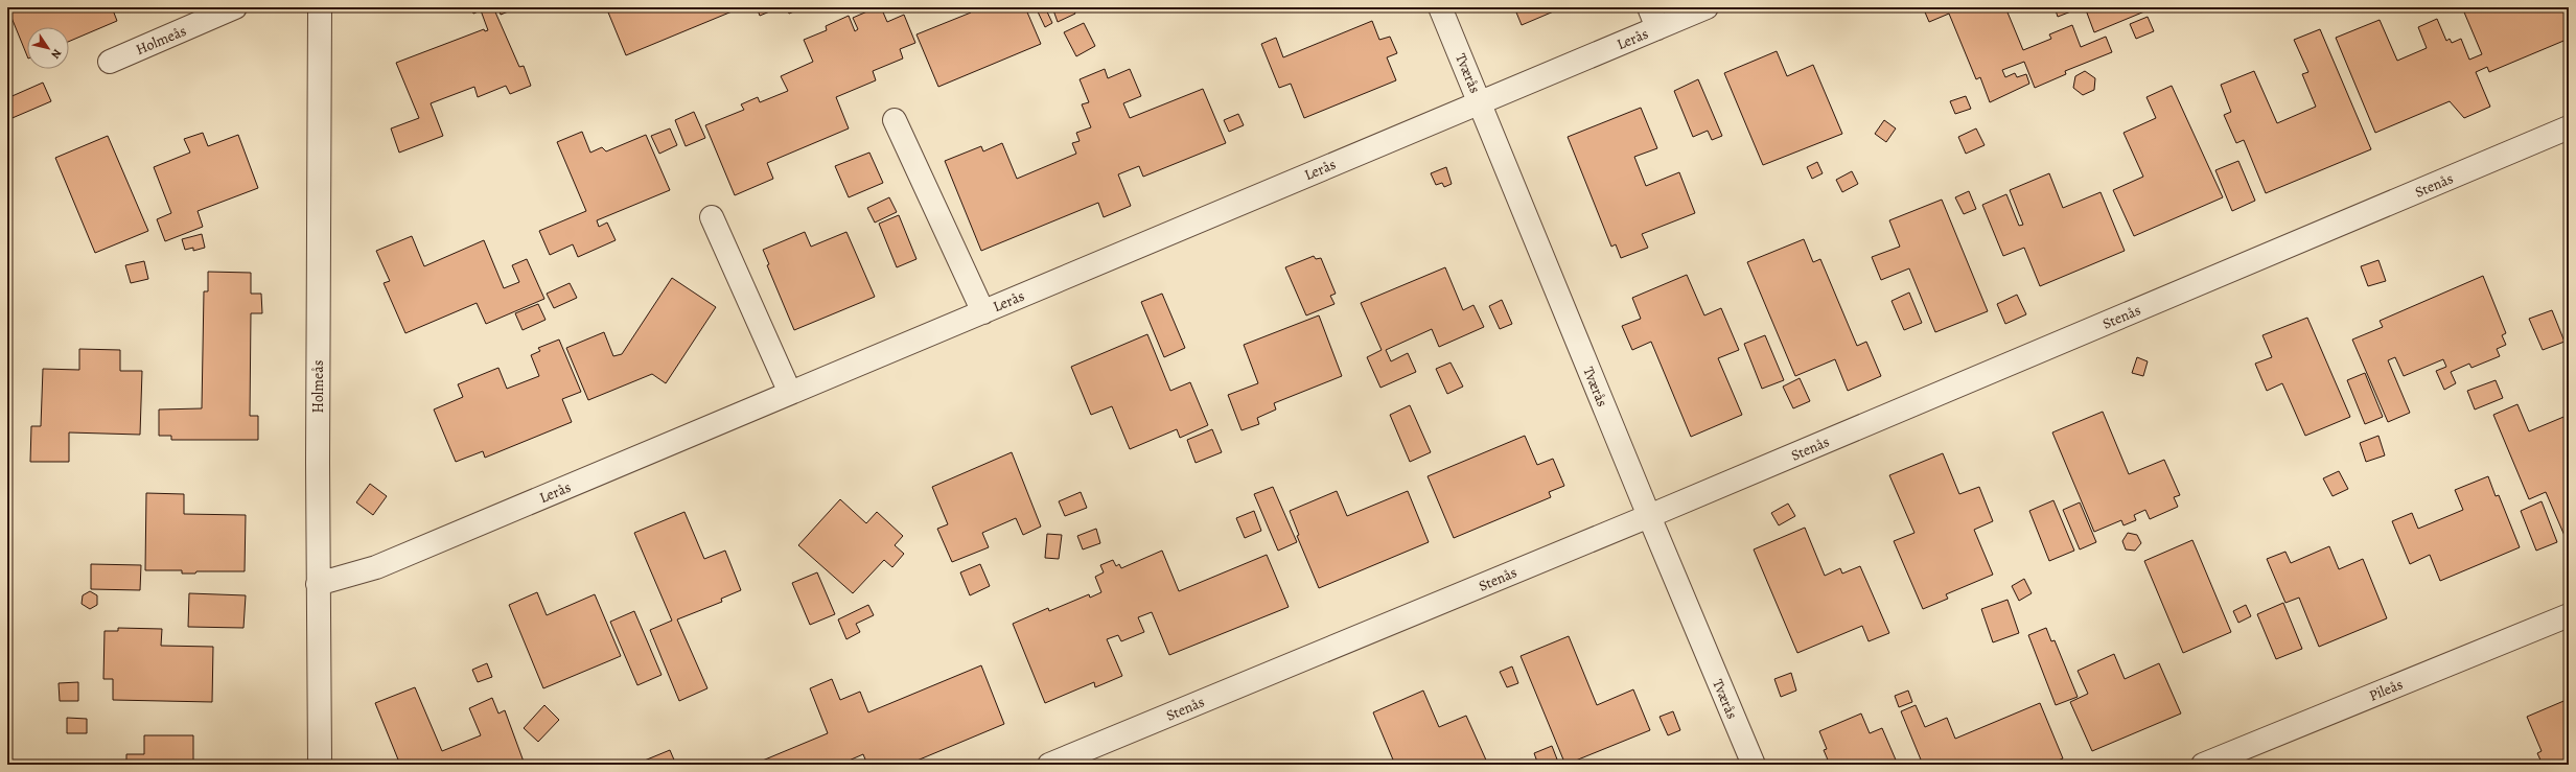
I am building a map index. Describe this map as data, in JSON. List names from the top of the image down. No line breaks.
{"streets":{"street":["Lerås","Holmeås","Tværås","Stenås","Pileås"]},"crossings":[["Lerås","Holmeås"],["Lerås","Tværås"],["Tværås","Stenås"]],"north":"bottom right"}
